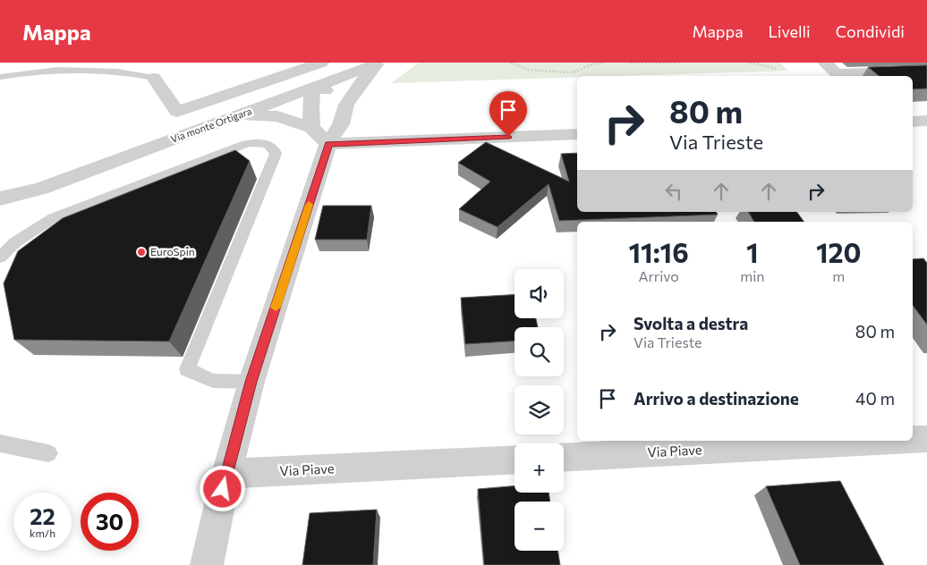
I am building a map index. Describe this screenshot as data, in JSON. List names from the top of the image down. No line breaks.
{"streets":{"street":["Via monte Ortigara","Via Piave"]},"places":["EuroSpin"],"page":{"header":"Mappa","nav":["Mappa","Livelli","Condividi"],"turn":["80 m","Via Trieste"],"eta":["11:16","Arrivo","1","min","120","m"],"map_buttons":["+","−"],"list":[{"name":"Svolta a destra","note":"Via Trieste","value":"80 m"},{"name":"Arrivo a destinazione","value":"40 m"}],"speed":"22 km/h","limit":"30"}}
